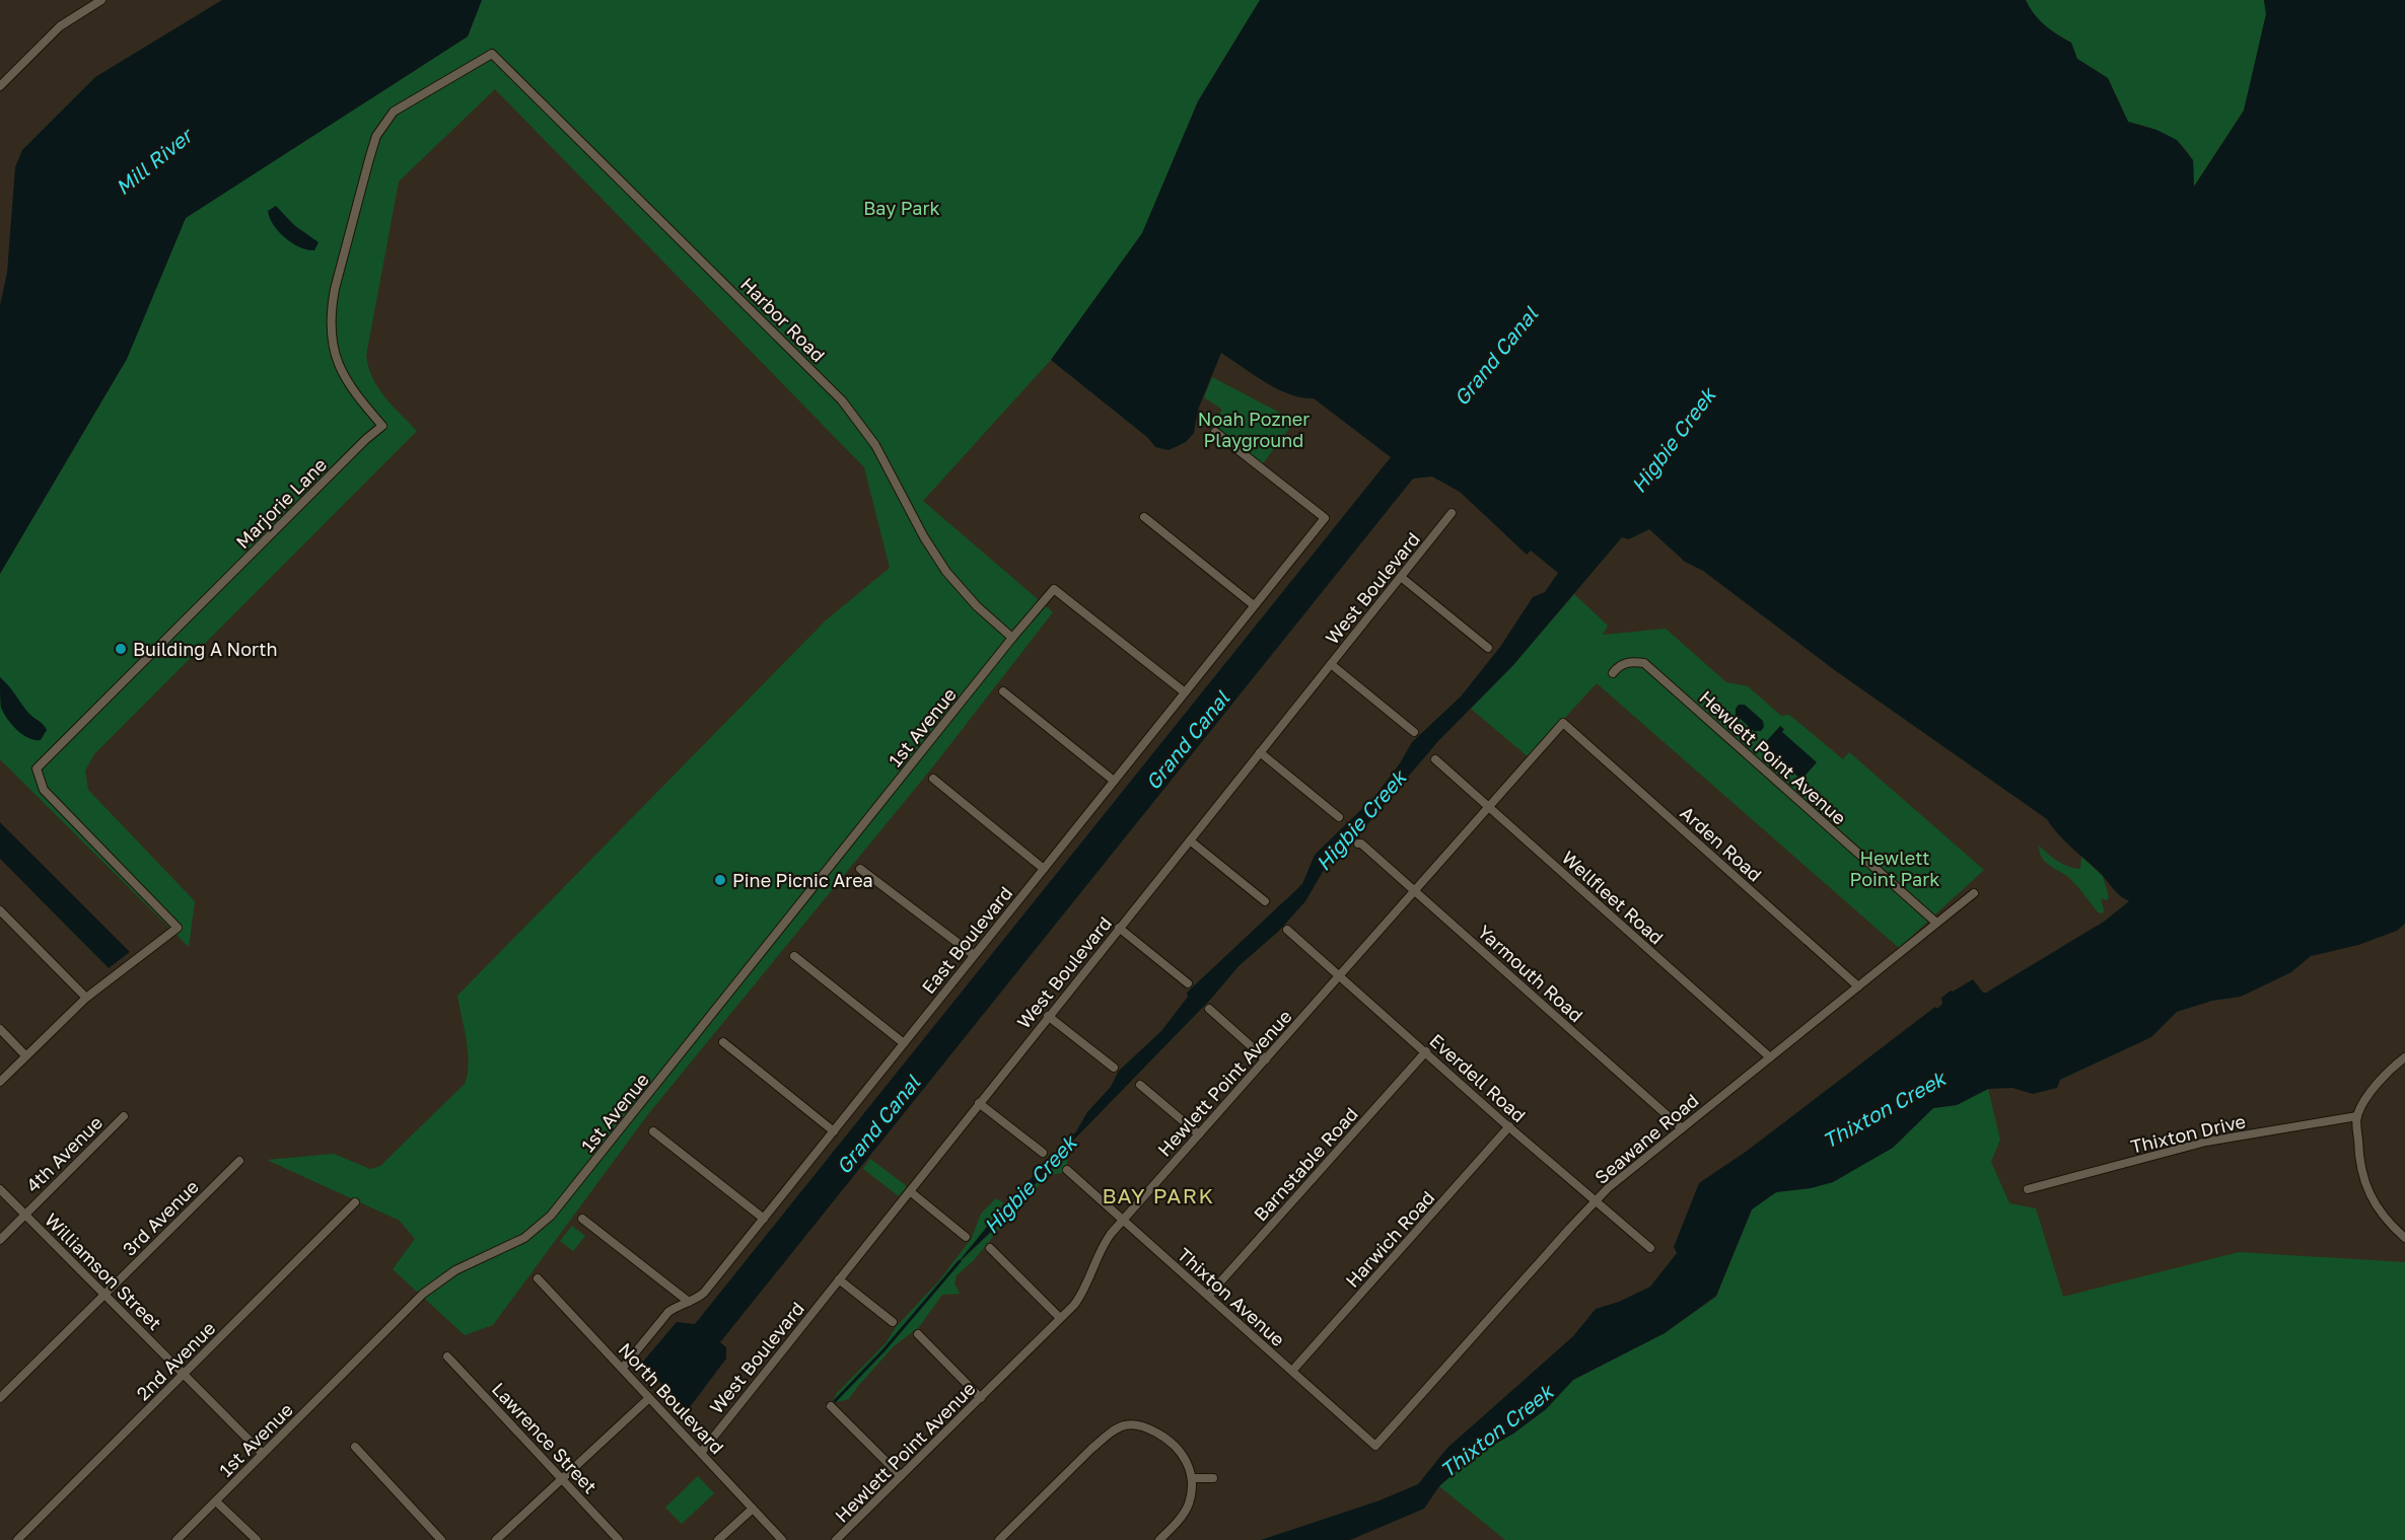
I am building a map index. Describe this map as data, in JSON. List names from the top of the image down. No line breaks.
{"streets":{"street":["Harbor Road","Marjorie Lane","West Boulevard","1st Avenue","Hewlett Point Avenue","Arden Road","Wellfleet Road","East Boulevard","Yarmouth Road","Everdell Road","Thixton Drive","Seawane Road","4th Avenue","Barnstable Road","3rd Avenue","Harwich Road","Williamson Street","Thixton Avenue","2nd Avenue","North Boulevard","Lawrence Street"]},"crossings":[["Harbor Road","Marjorie Lane"],["Harbor Road","1st Avenue"],["West Boulevard","North Boulevard"],["1st Avenue","East Boulevard"],["1st Avenue","Williamson Street"],["Hewlett Point Avenue","Arden Road"],["Hewlett Point Avenue","Wellfleet Road"],["Hewlett Point Avenue","Yarmouth Road"],["Hewlett Point Avenue","Everdell Road"],["Hewlett Point Avenue","Seawane Road"],["Hewlett Point Avenue","Thixton Avenue"],["Arden Road","Seawane Road"],["Wellfleet Road","Seawane Road"],["East Boulevard","North Boulevard"],["Yarmouth Road","Seawane Road"],["Everdell Road","Seawane Road"],["Everdell Road","Barnstable Road"],["Everdell Road","Harwich Road"],["Seawane Road","Thixton Avenue"],["4th Avenue","Williamson Street"],["Barnstable Road","Thixton Avenue"],["3rd Avenue","Williamson Street"],["Harwich Road","Thixton Avenue"],["Williamson Street","2nd Avenue"]],"districts":["BAY PARK"],"water":["Mill River","Grand Canal","Higbie Creek","Thixton Creek"],"parks":["Bay Park","Noah Pozner Playground","Hewlett Point Park"],"places":["Building A North","Pine Picnic Area"]}
